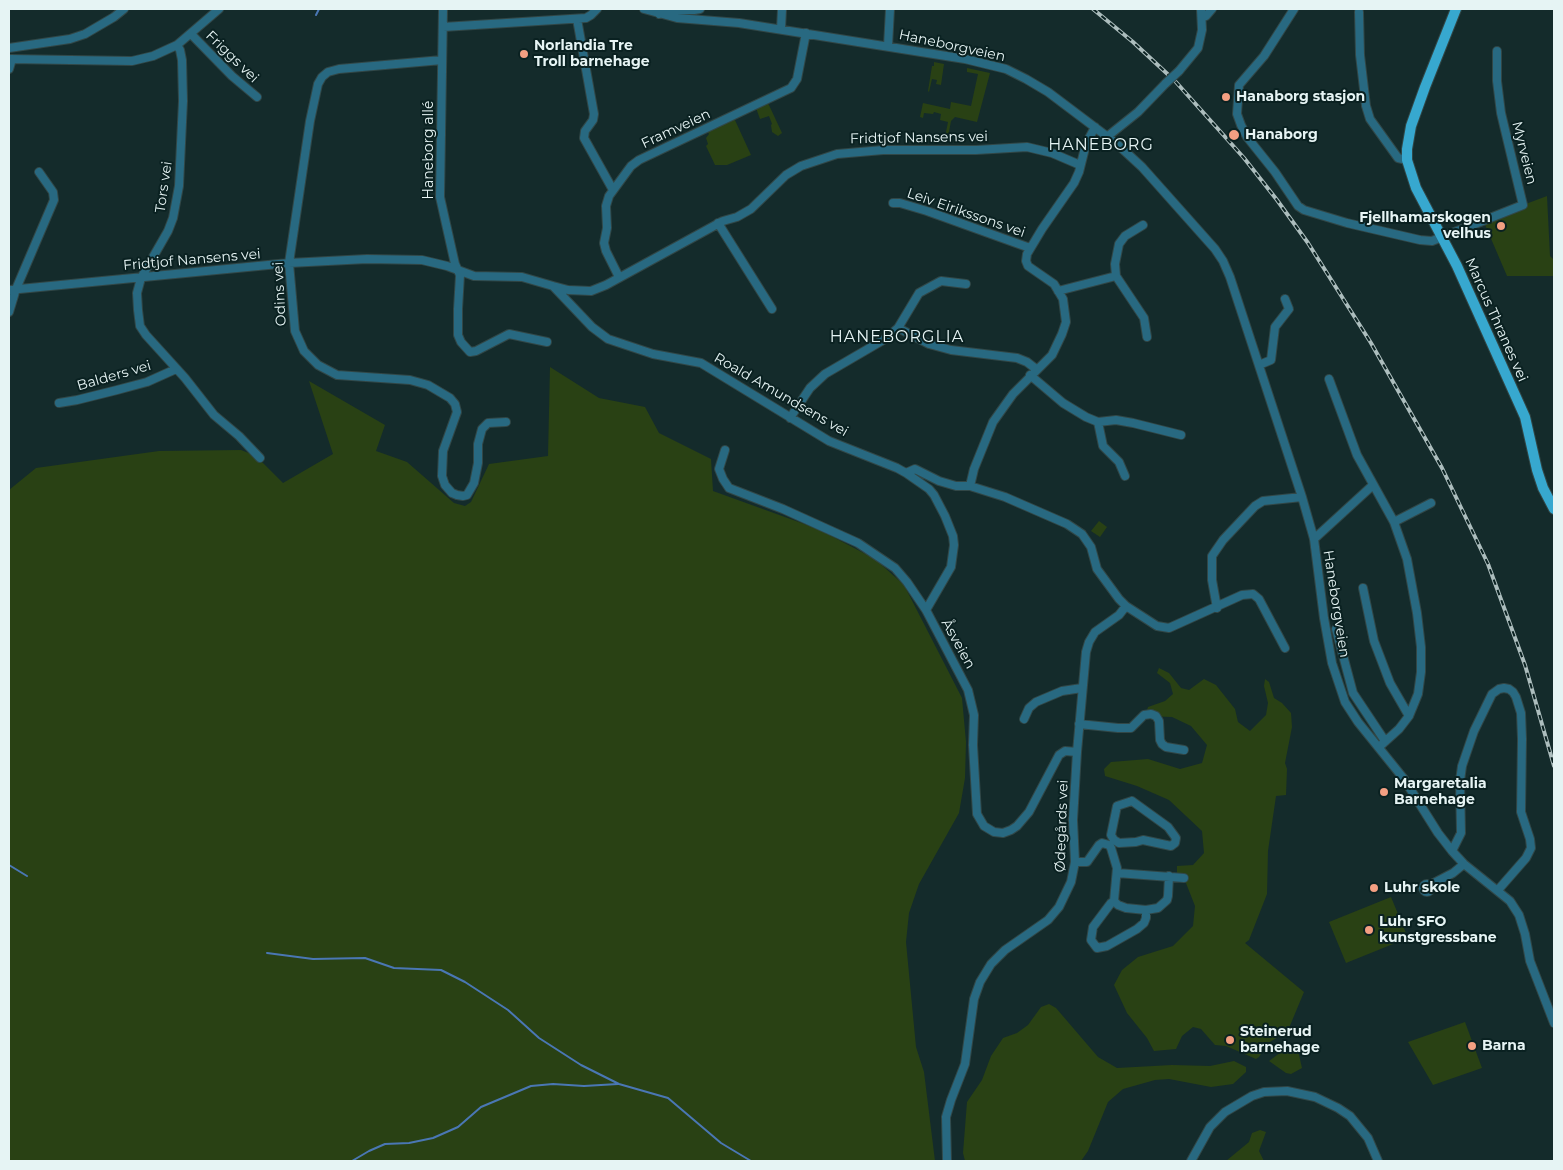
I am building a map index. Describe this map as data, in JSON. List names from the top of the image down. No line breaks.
{"streets":{"main road":["Marcus Thranes vei"],"street":["Haneborgveien","Friggs vei","Framveien","Fridtjof Nansens vei","Haneborg allé","Myrveien","Tors vei","Leiv Eirikssons vei","Odins vei","Balders vei","Roald Amundsens vei","Åsveien","Ødegårds vei"]},"crossings":[["Haneborgveien","Framveien"],["Framveien","Fridtjof Nansens vei"],["Fridtjof Nansens vei","Haneborg allé"],["Fridtjof Nansens vei","Tors vei"],["Fridtjof Nansens vei","Odins vei"],["Fridtjof Nansens vei","Roald Amundsens vei"],["Haneborg allé","Odins vei"],["Myrveien","Marcus Thranes vei"],["Tors vei","Balders vei"],["Roald Amundsens vei","Ødegårds vei"],["Åsveien","Ødegårds vei"]],"districts":["HANEBORG","HANEBORGLIA"],"places":["Norlandia Tre Troll barnehage","Hanaborg stasjon","Hanaborg","Fjellhamarskogen velhus","Margaretalia Barnehage","Luhr skole","Luhr SFO kunstgressbane","Steinerud barnehage","Barna"]}
